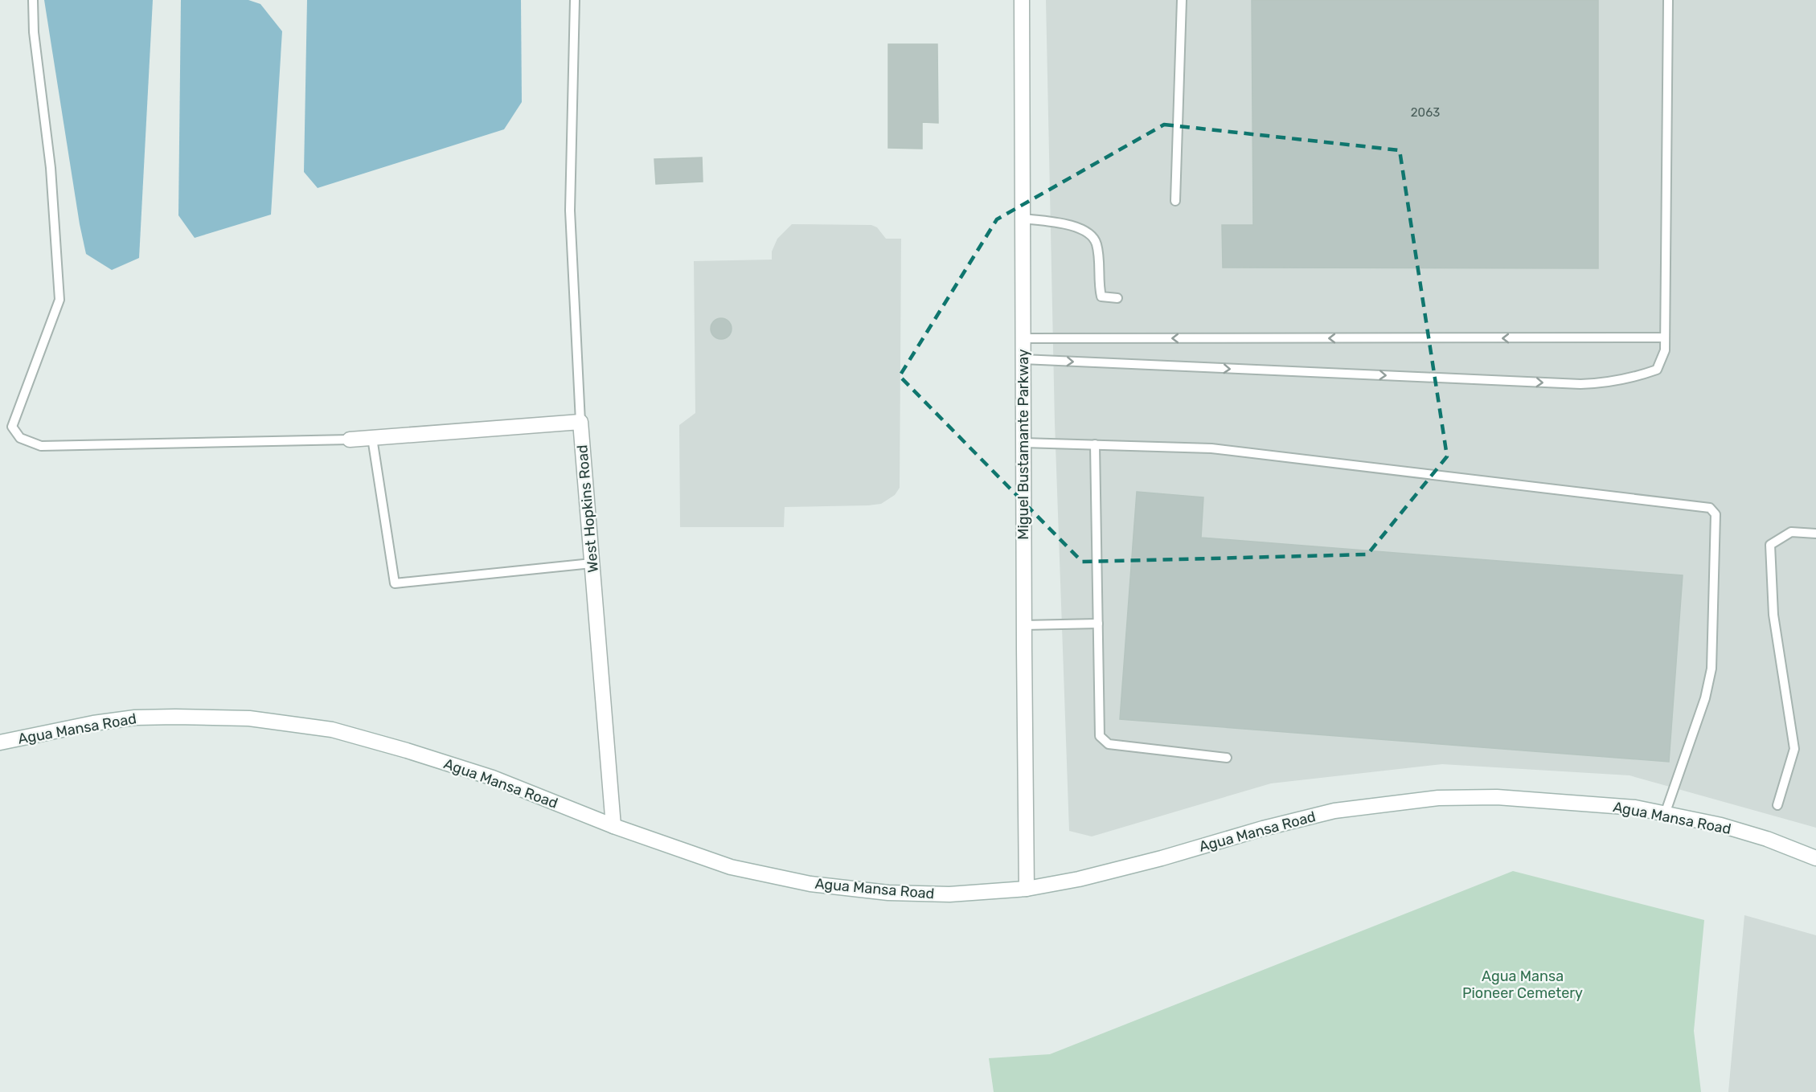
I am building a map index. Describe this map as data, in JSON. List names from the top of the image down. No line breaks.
{"streets":{"main road":["Miguel Bustamante Parkway","West Hopkins Road","Agua Mansa Road"]},"crossings":[["Miguel Bustamante Parkway","Agua Mansa Road"],["West Hopkins Road","Agua Mansa Road"]],"parks":["Agua Mansa Pioneer Cemetery"],"house_numbers":["2063"]}
